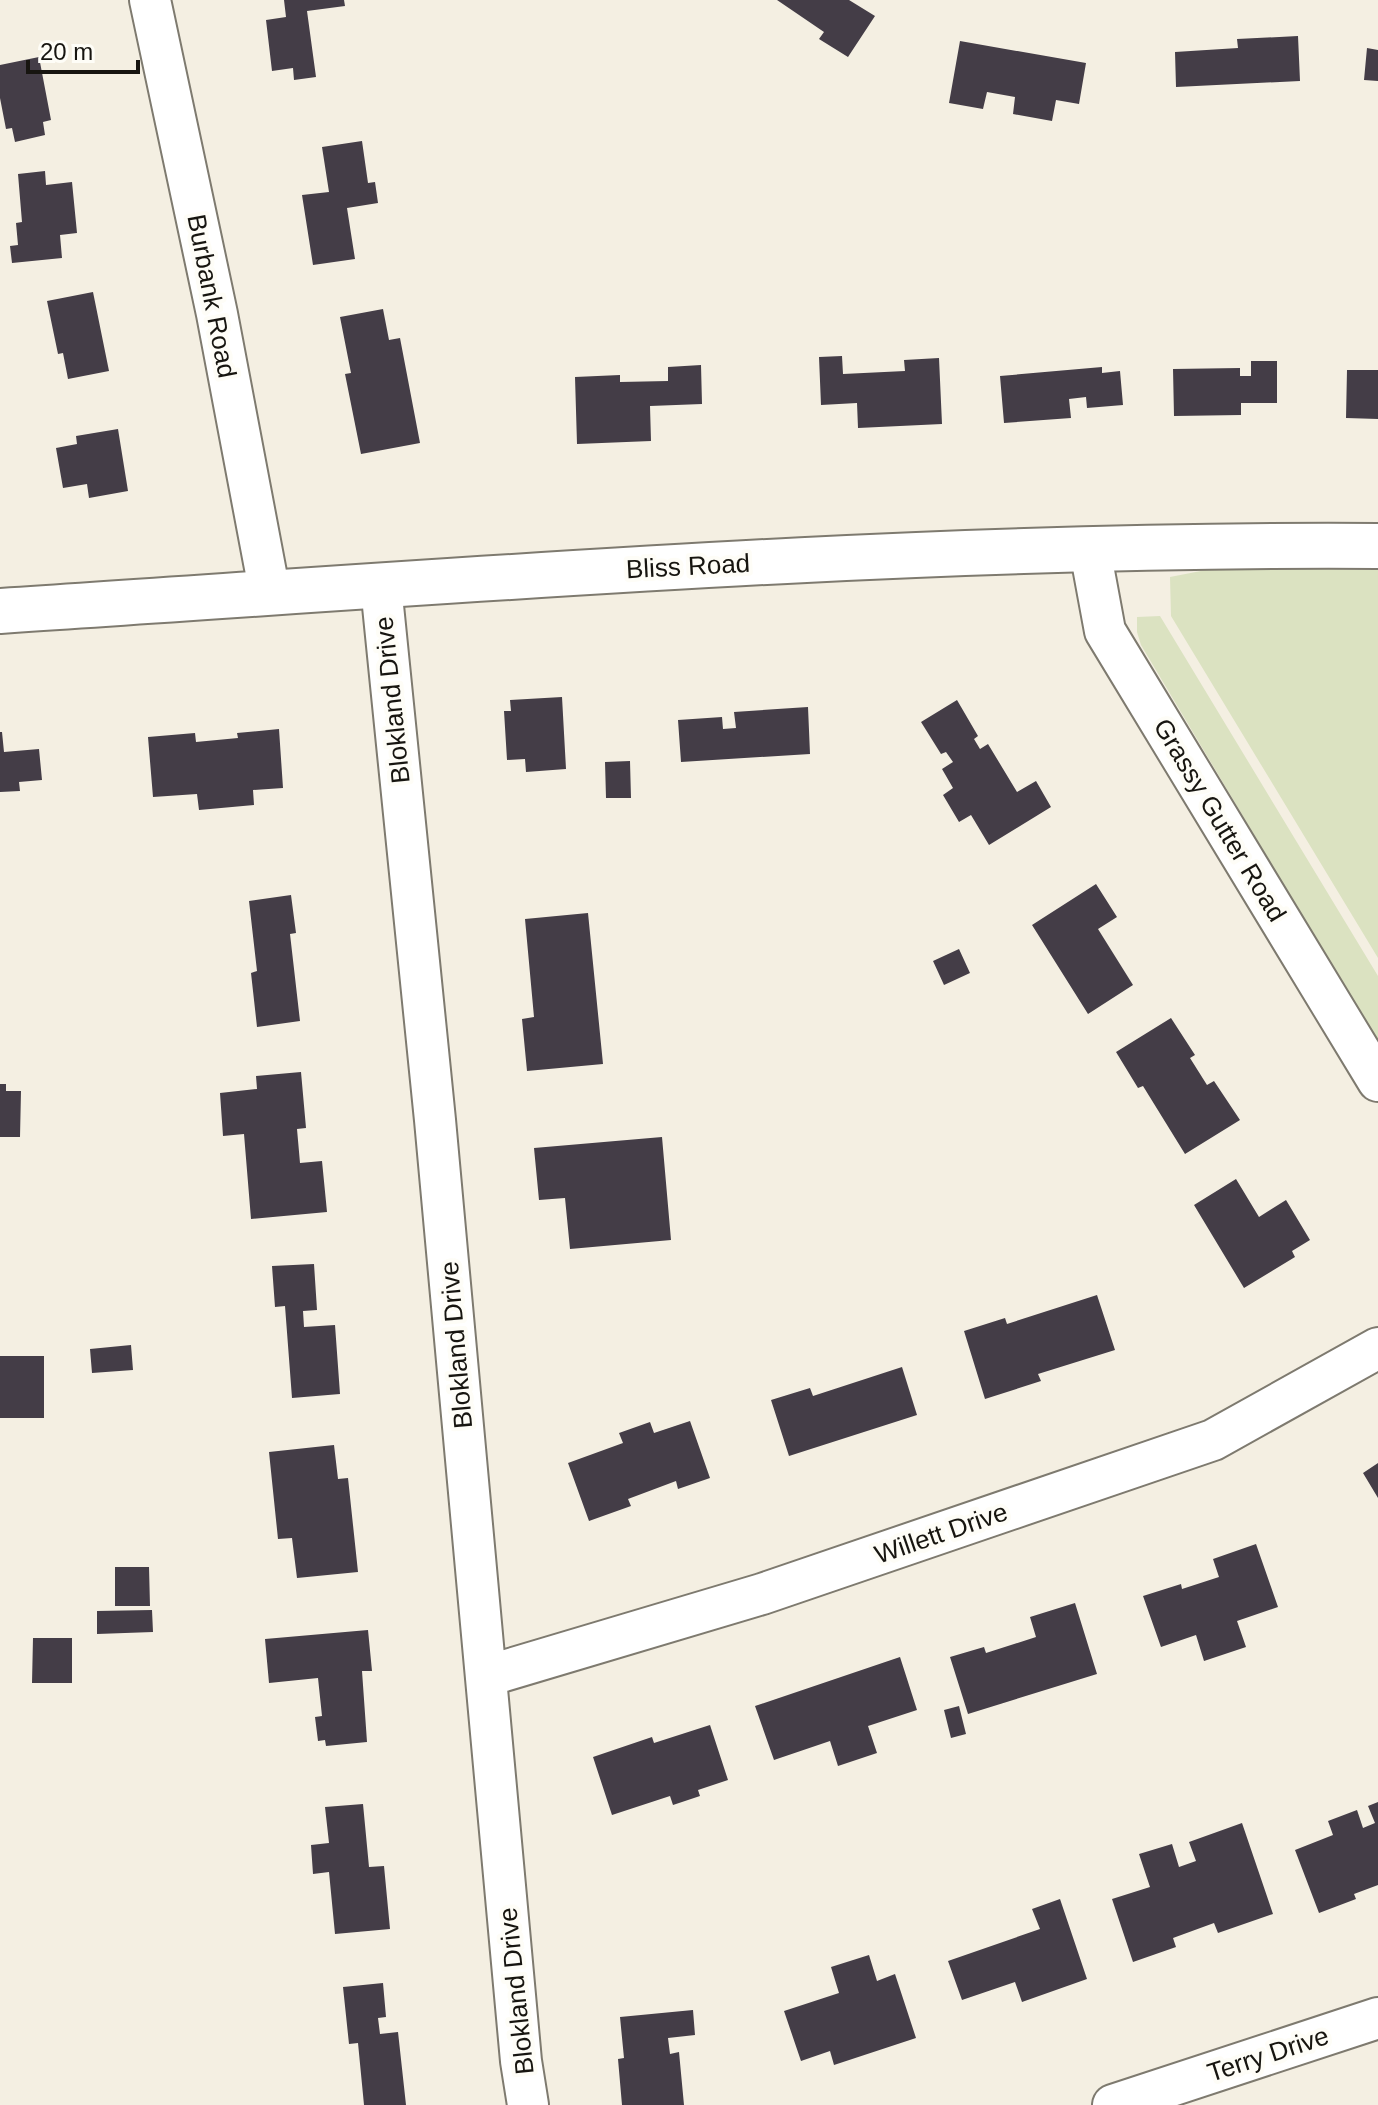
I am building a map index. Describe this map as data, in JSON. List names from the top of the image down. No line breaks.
{"streets":{"main road":["Bliss Road"],"street":["Burbank Road","Blokland Drive","Grassy Gutter Road","Willett Drive","Terry Drive"]},"crossings":[["Burbank Road","Bliss Road"],["Bliss Road","Blokland Drive"],["Bliss Road","Grassy Gutter Road"],["Blokland Drive","Willett Drive"]],"scale_bar":"20 m"}
